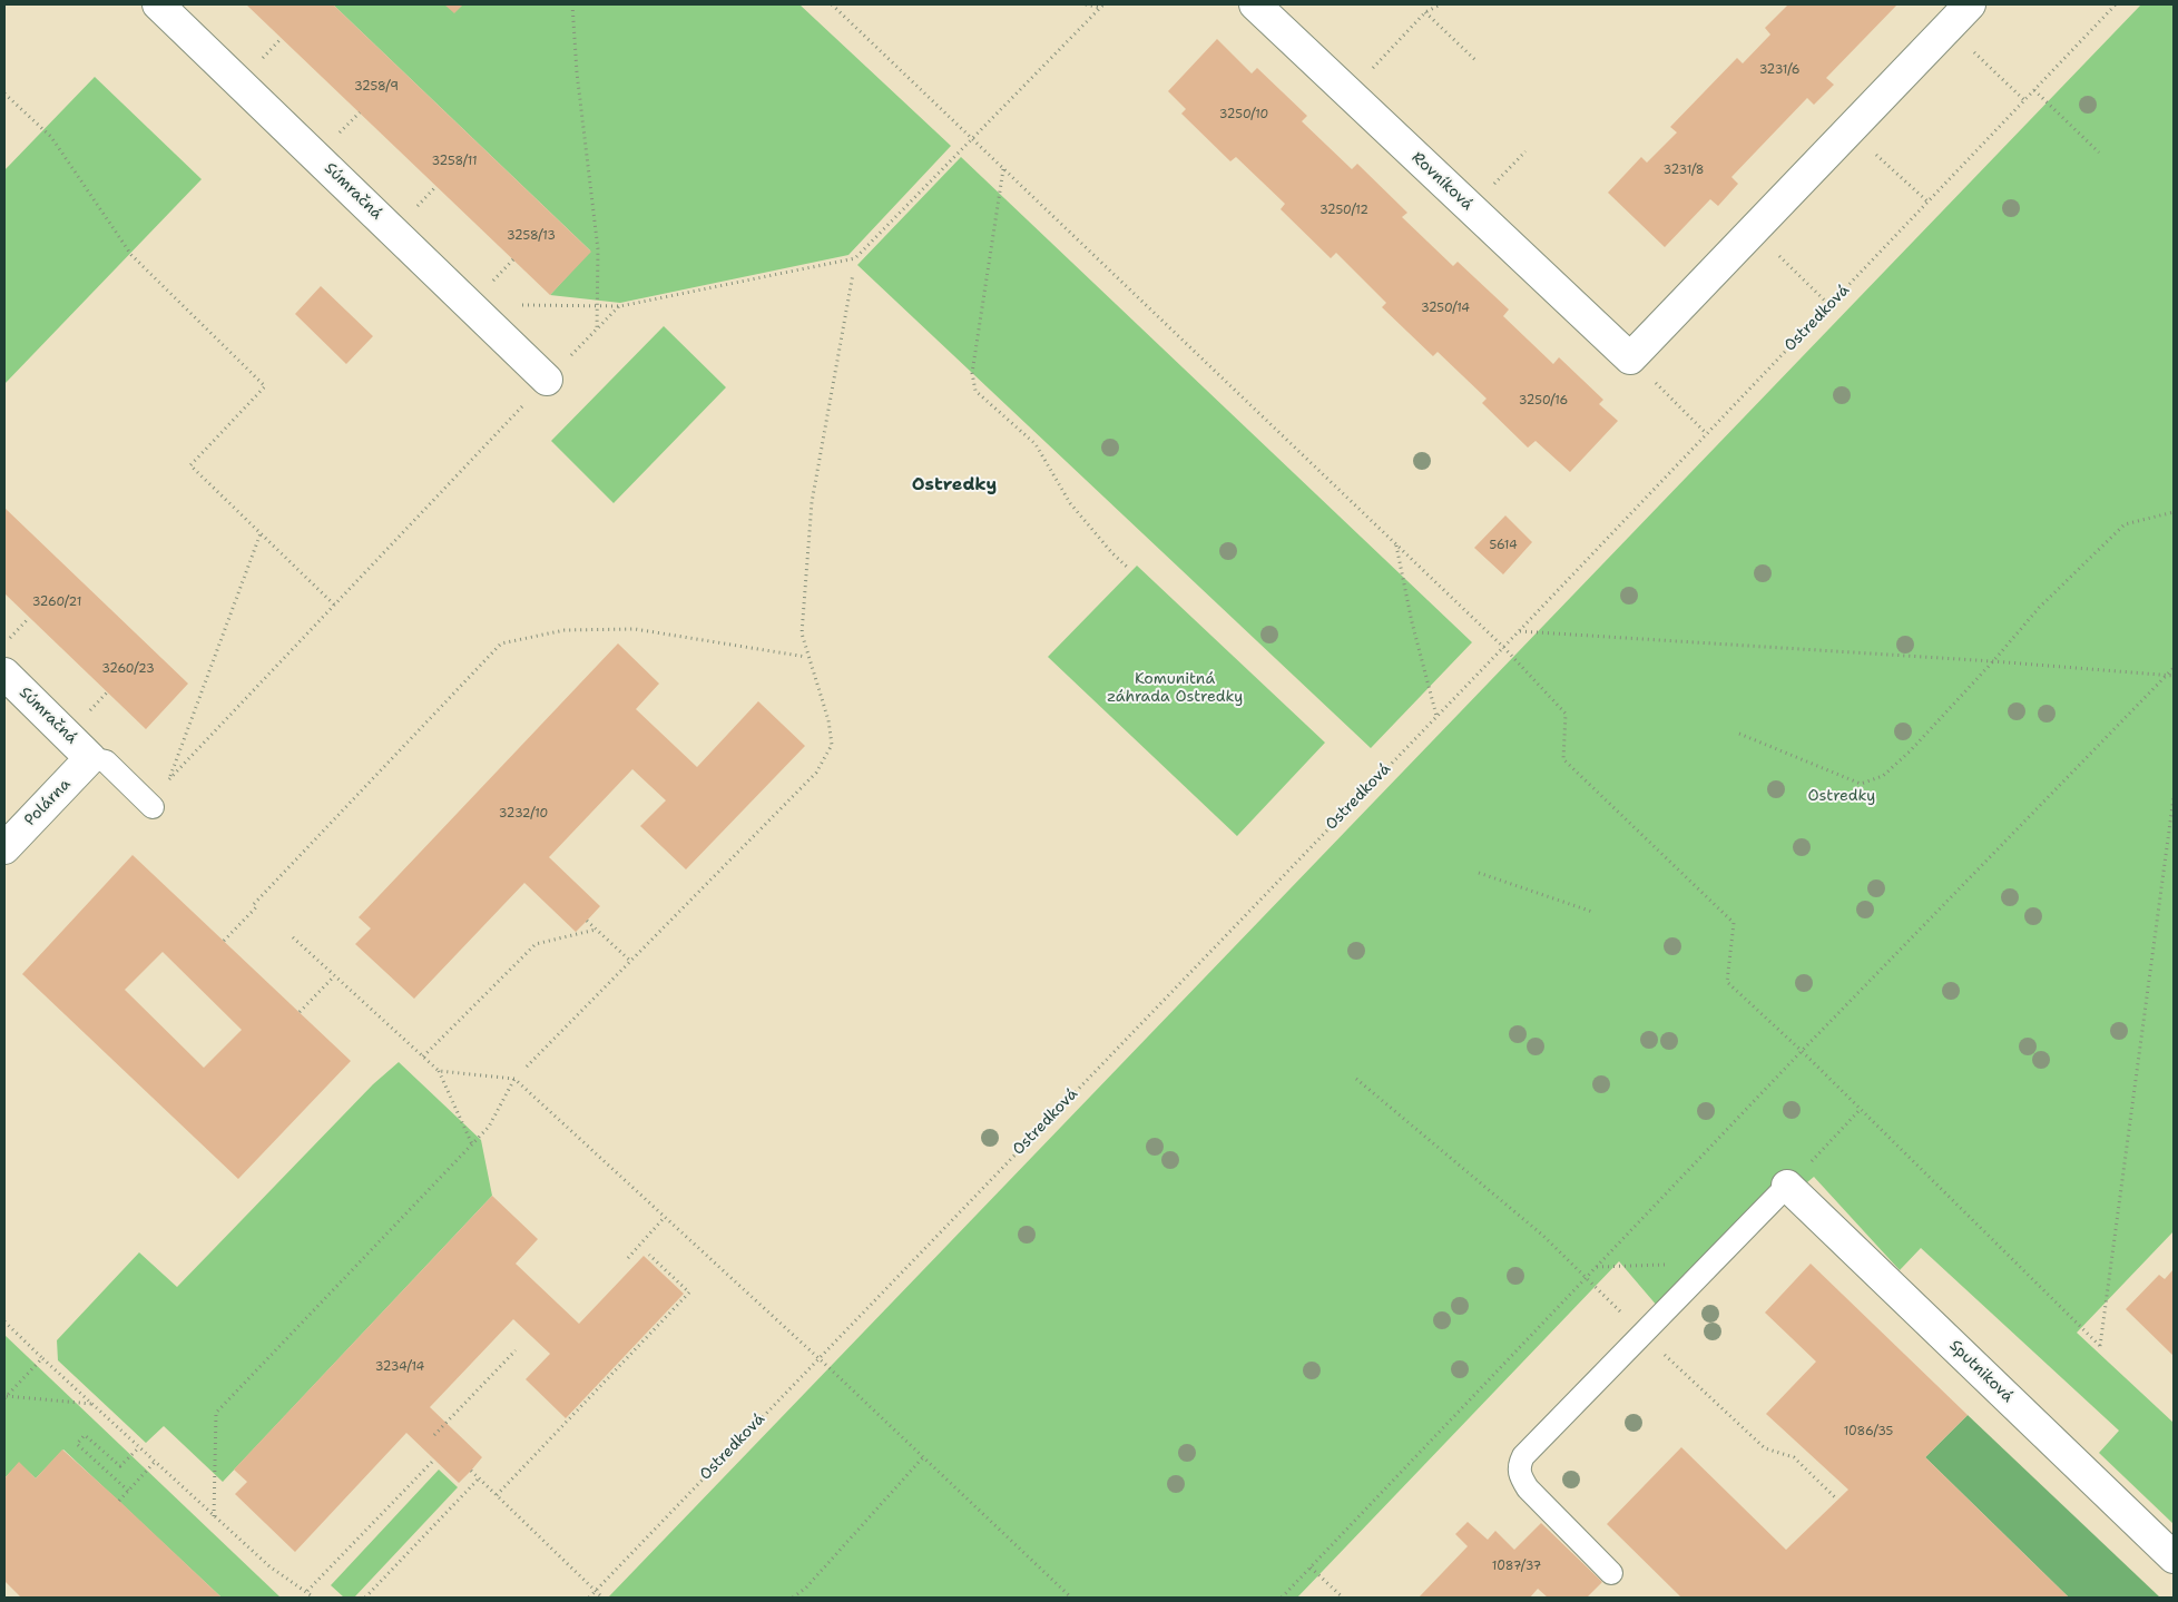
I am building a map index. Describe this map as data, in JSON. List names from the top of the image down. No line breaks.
{"streets":{"street":["Rovníková","Súmračná","Polárna","Sputniková"],"path":["Ostredková"]},"crossings":[["Súmračná","Polárna"]],"districts":["Ostredky"],"parks":["Komunitná záhrada Ostredky","Ostredky"],"house_numbers":["3231/6","3258/9","3250/10","3258/11","3231/8","3250/12","3258/13","3250/14","3250/16","5614","3260/21","3260/23","3232/10","3234/14","1086/35","1087/37"]}
